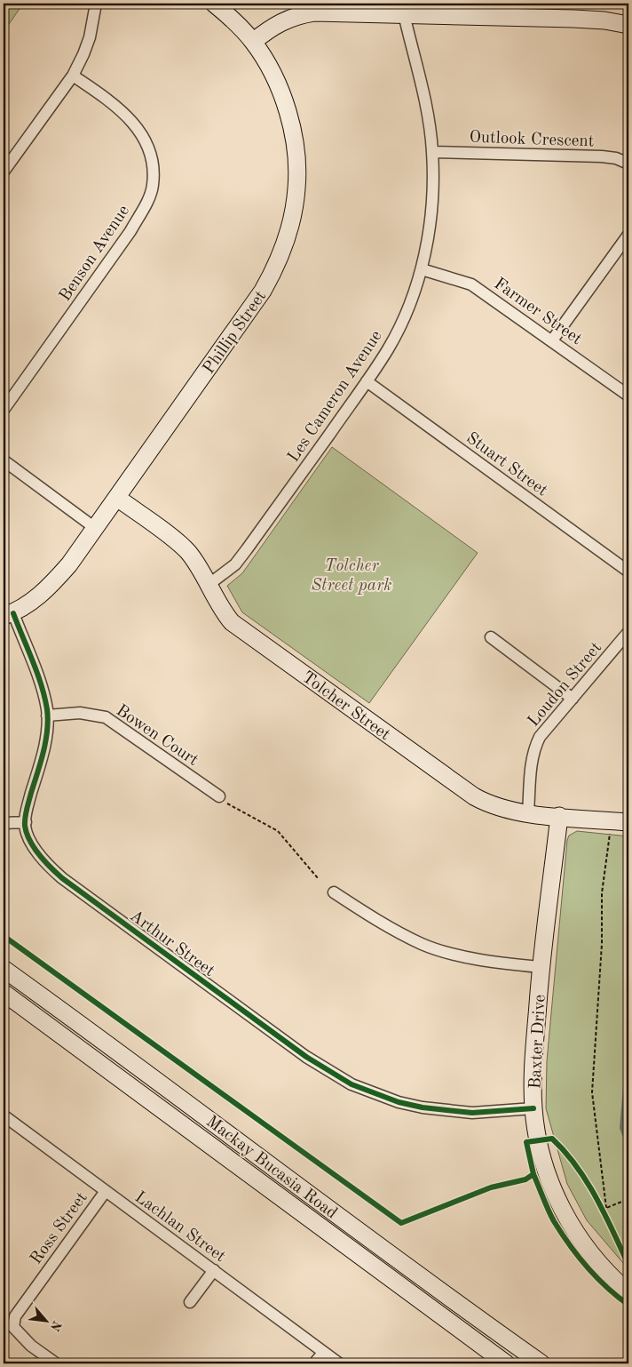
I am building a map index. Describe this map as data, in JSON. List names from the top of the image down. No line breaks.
{"streets":{"street":["Outlook Crescent","Benson Avenue","Farmer Street","Phillip Street","Les Cameron Avenue","Stuart Street","Loudon Street","Tolcher Street","Bowen Court","Arthur Street","Baxter Drive","Mackay Bucasia Road","Lachlan Street","Ross Street"]},"crossings":[["Outlook Crescent","Les Cameron Avenue"],["Farmer Street","Les Cameron Avenue"],["Phillip Street","Tolcher Street"],["Les Cameron Avenue","Stuart Street"],["Les Cameron Avenue","Tolcher Street"],["Loudon Street","Tolcher Street"],["Tolcher Street","Baxter Drive"],["Arthur Street","Baxter Drive"],["Lachlan Street","Ross Street"]],"parks":["Tolcher Street park"],"north":"bottom right"}
